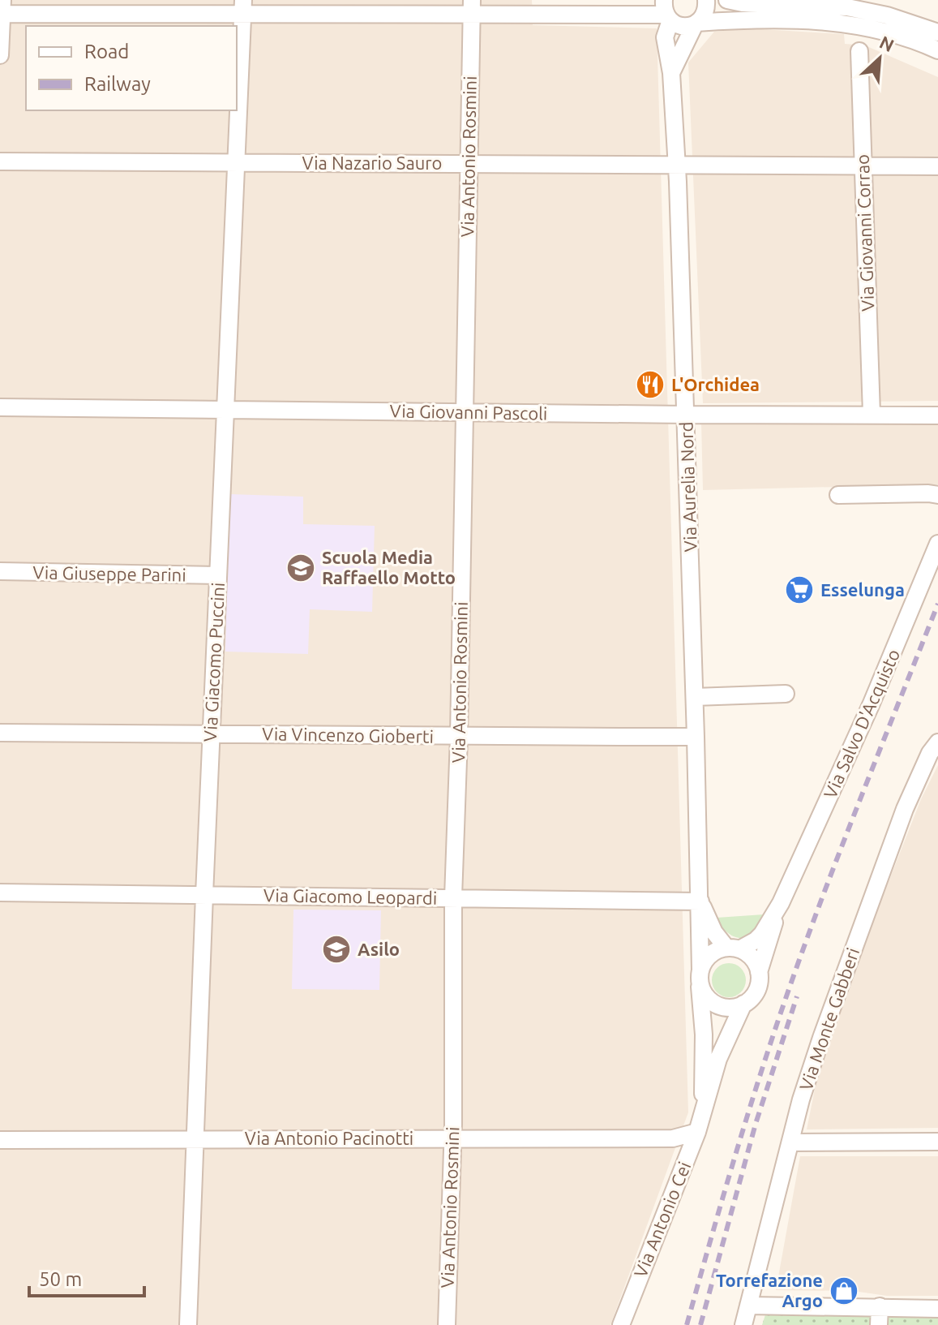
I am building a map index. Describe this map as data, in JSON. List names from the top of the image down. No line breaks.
{"streets":{"street":["Via Antonio Rosmini","Via Nazario Sauro","Via Giovanni Corrao","Via Giovanni Pascoli","Via Aurelia Nord","Via Giuseppe Parini","Via Giacomo Puccini","Via Salvo D'Acquisto","Via Vincenzo Gioberti","Via Giacomo Leopardi","Via Monte Gabberi","Via Antonio Pacinotti","Via Antonio Cei"]},"crossings":[["Via Antonio Rosmini","Via Nazario Sauro"],["Via Antonio Rosmini","Via Giovanni Pascoli"],["Via Antonio Rosmini","Via Vincenzo Gioberti"],["Via Antonio Rosmini","Via Giacomo Leopardi"],["Via Antonio Rosmini","Via Antonio Pacinotti"],["Via Nazario Sauro","Via Giovanni Corrao"],["Via Nazario Sauro","Via Aurelia Nord"],["Via Nazario Sauro","Via Giacomo Puccini"],["Via Giovanni Corrao","Via Giovanni Pascoli"],["Via Giovanni Pascoli","Via Aurelia Nord"],["Via Giovanni Pascoli","Via Giacomo Puccini"],["Via Aurelia Nord","Via Salvo D'Acquisto"],["Via Aurelia Nord","Via Vincenzo Gioberti"],["Via Aurelia Nord","Via Giacomo Leopardi"],["Via Aurelia Nord","Via Antonio Cei"],["Via Giuseppe Parini","Via Giacomo Puccini"],["Via Giacomo Puccini","Via Vincenzo Gioberti"],["Via Giacomo Puccini","Via Giacomo Leopardi"],["Via Giacomo Puccini","Via Antonio Pacinotti"],["Via Salvo D'Acquisto","Via Antonio Cei"],["Via Antonio Pacinotti","Via Antonio Cei"]],"places":{"restaurant":["L'Orchidea"],"school or university":["Scuola Media Raffaello Motto","Asilo"],"supermarket":["Esselunga"],"shop":["Torrefazione Argo"]},"legend":["Road","Railway"],"scale_bar":"50 m","north":"top right"}
